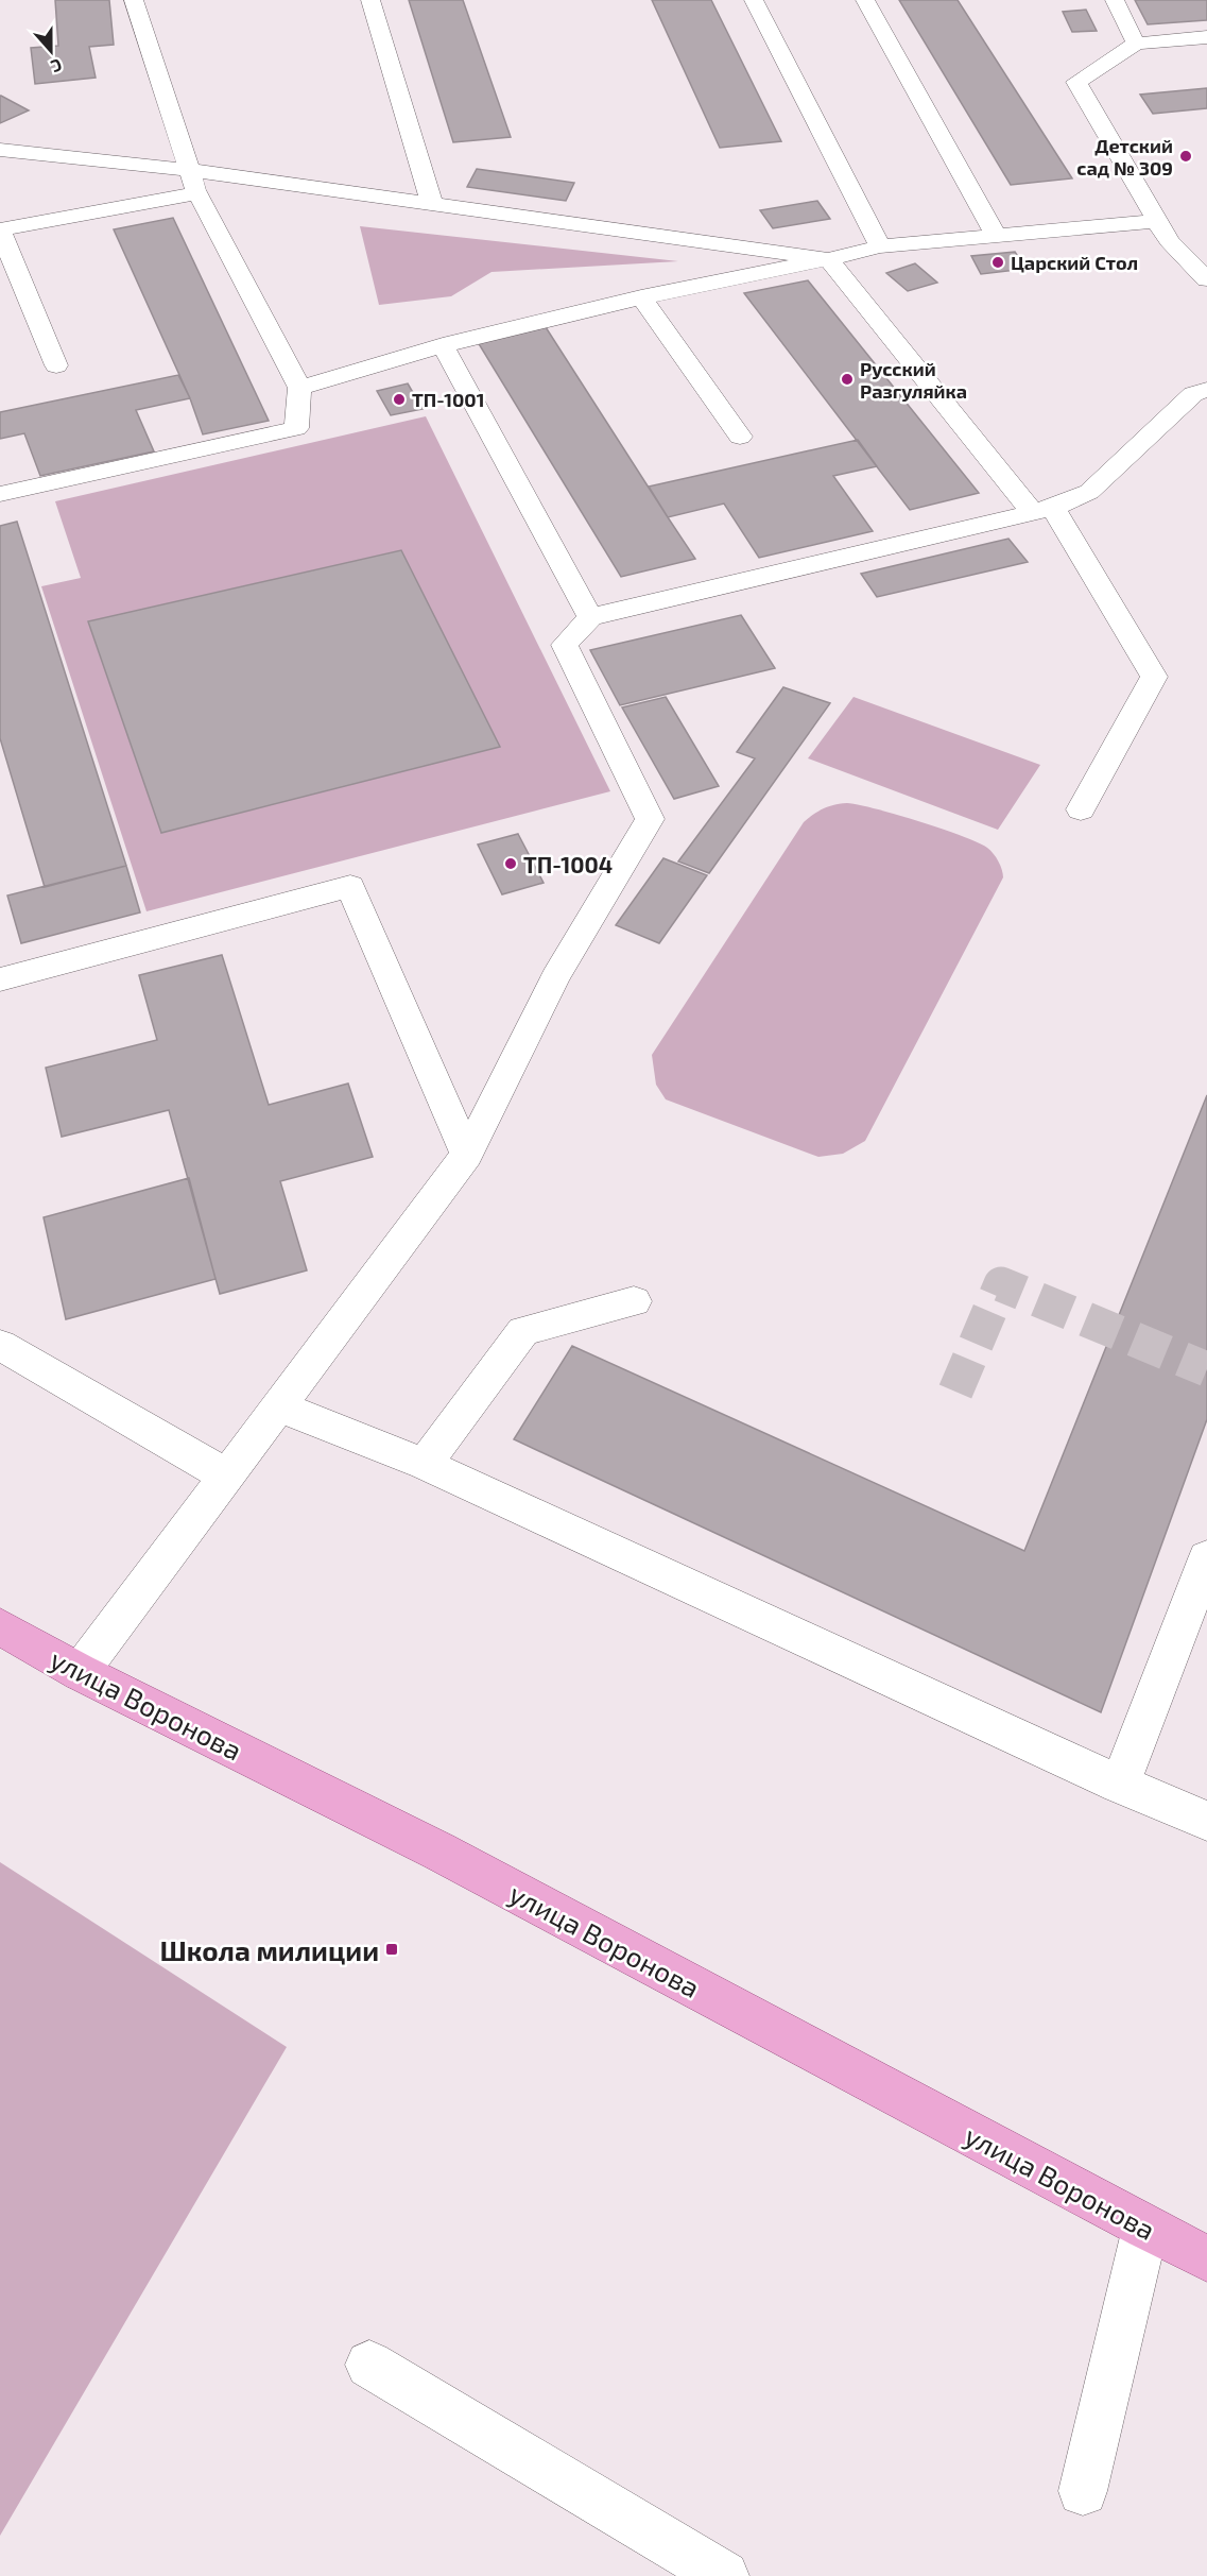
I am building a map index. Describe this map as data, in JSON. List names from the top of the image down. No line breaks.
{"streets":{"main road":["улица Воронова"]},"places":{"other":["Детский сад № 309","Царский Стол","Русский Разгуляйка","ТП-1001","ТП-1004"],"transit":["Школа милиции"]},"north":"bottom"}
